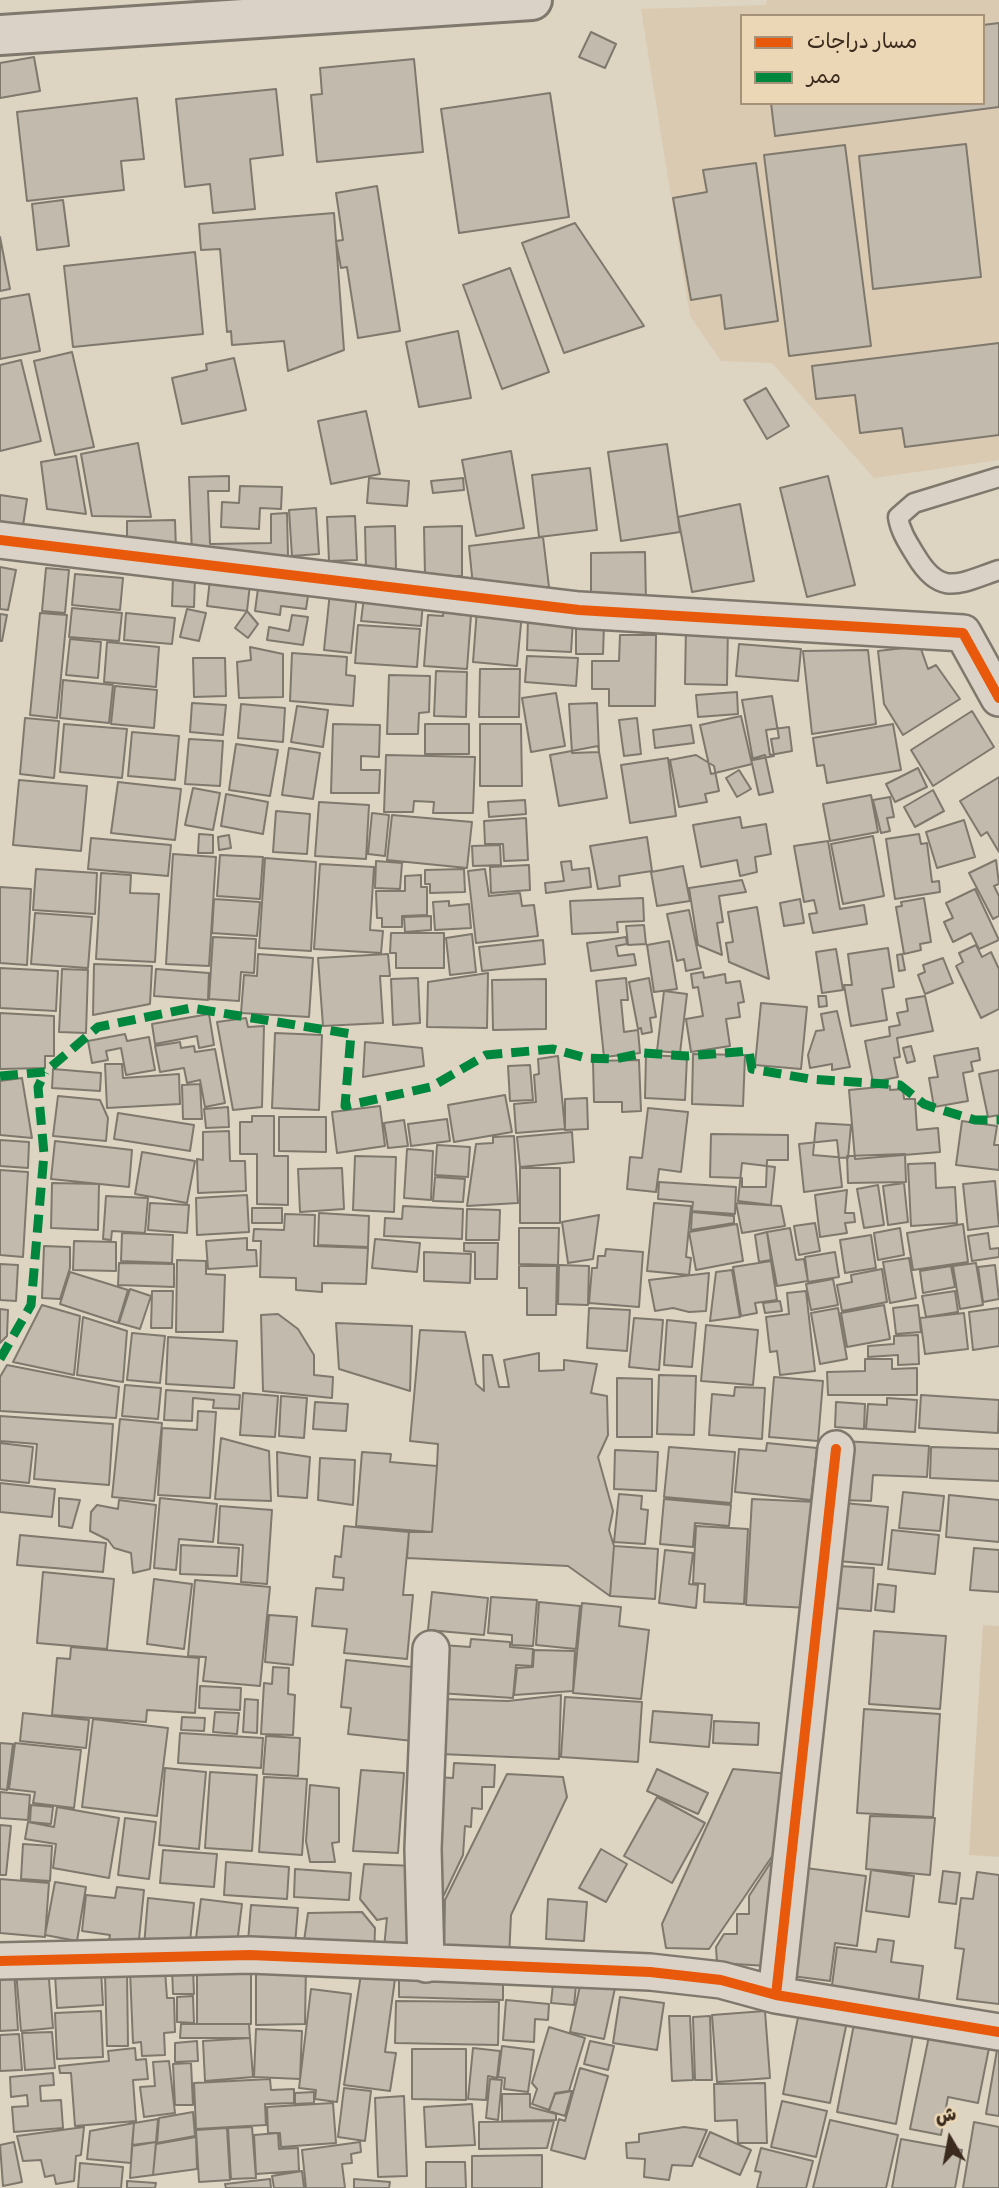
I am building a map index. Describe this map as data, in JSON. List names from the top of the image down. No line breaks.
{"legend":["مسار دراجات","ممر"],"north":"top"}
